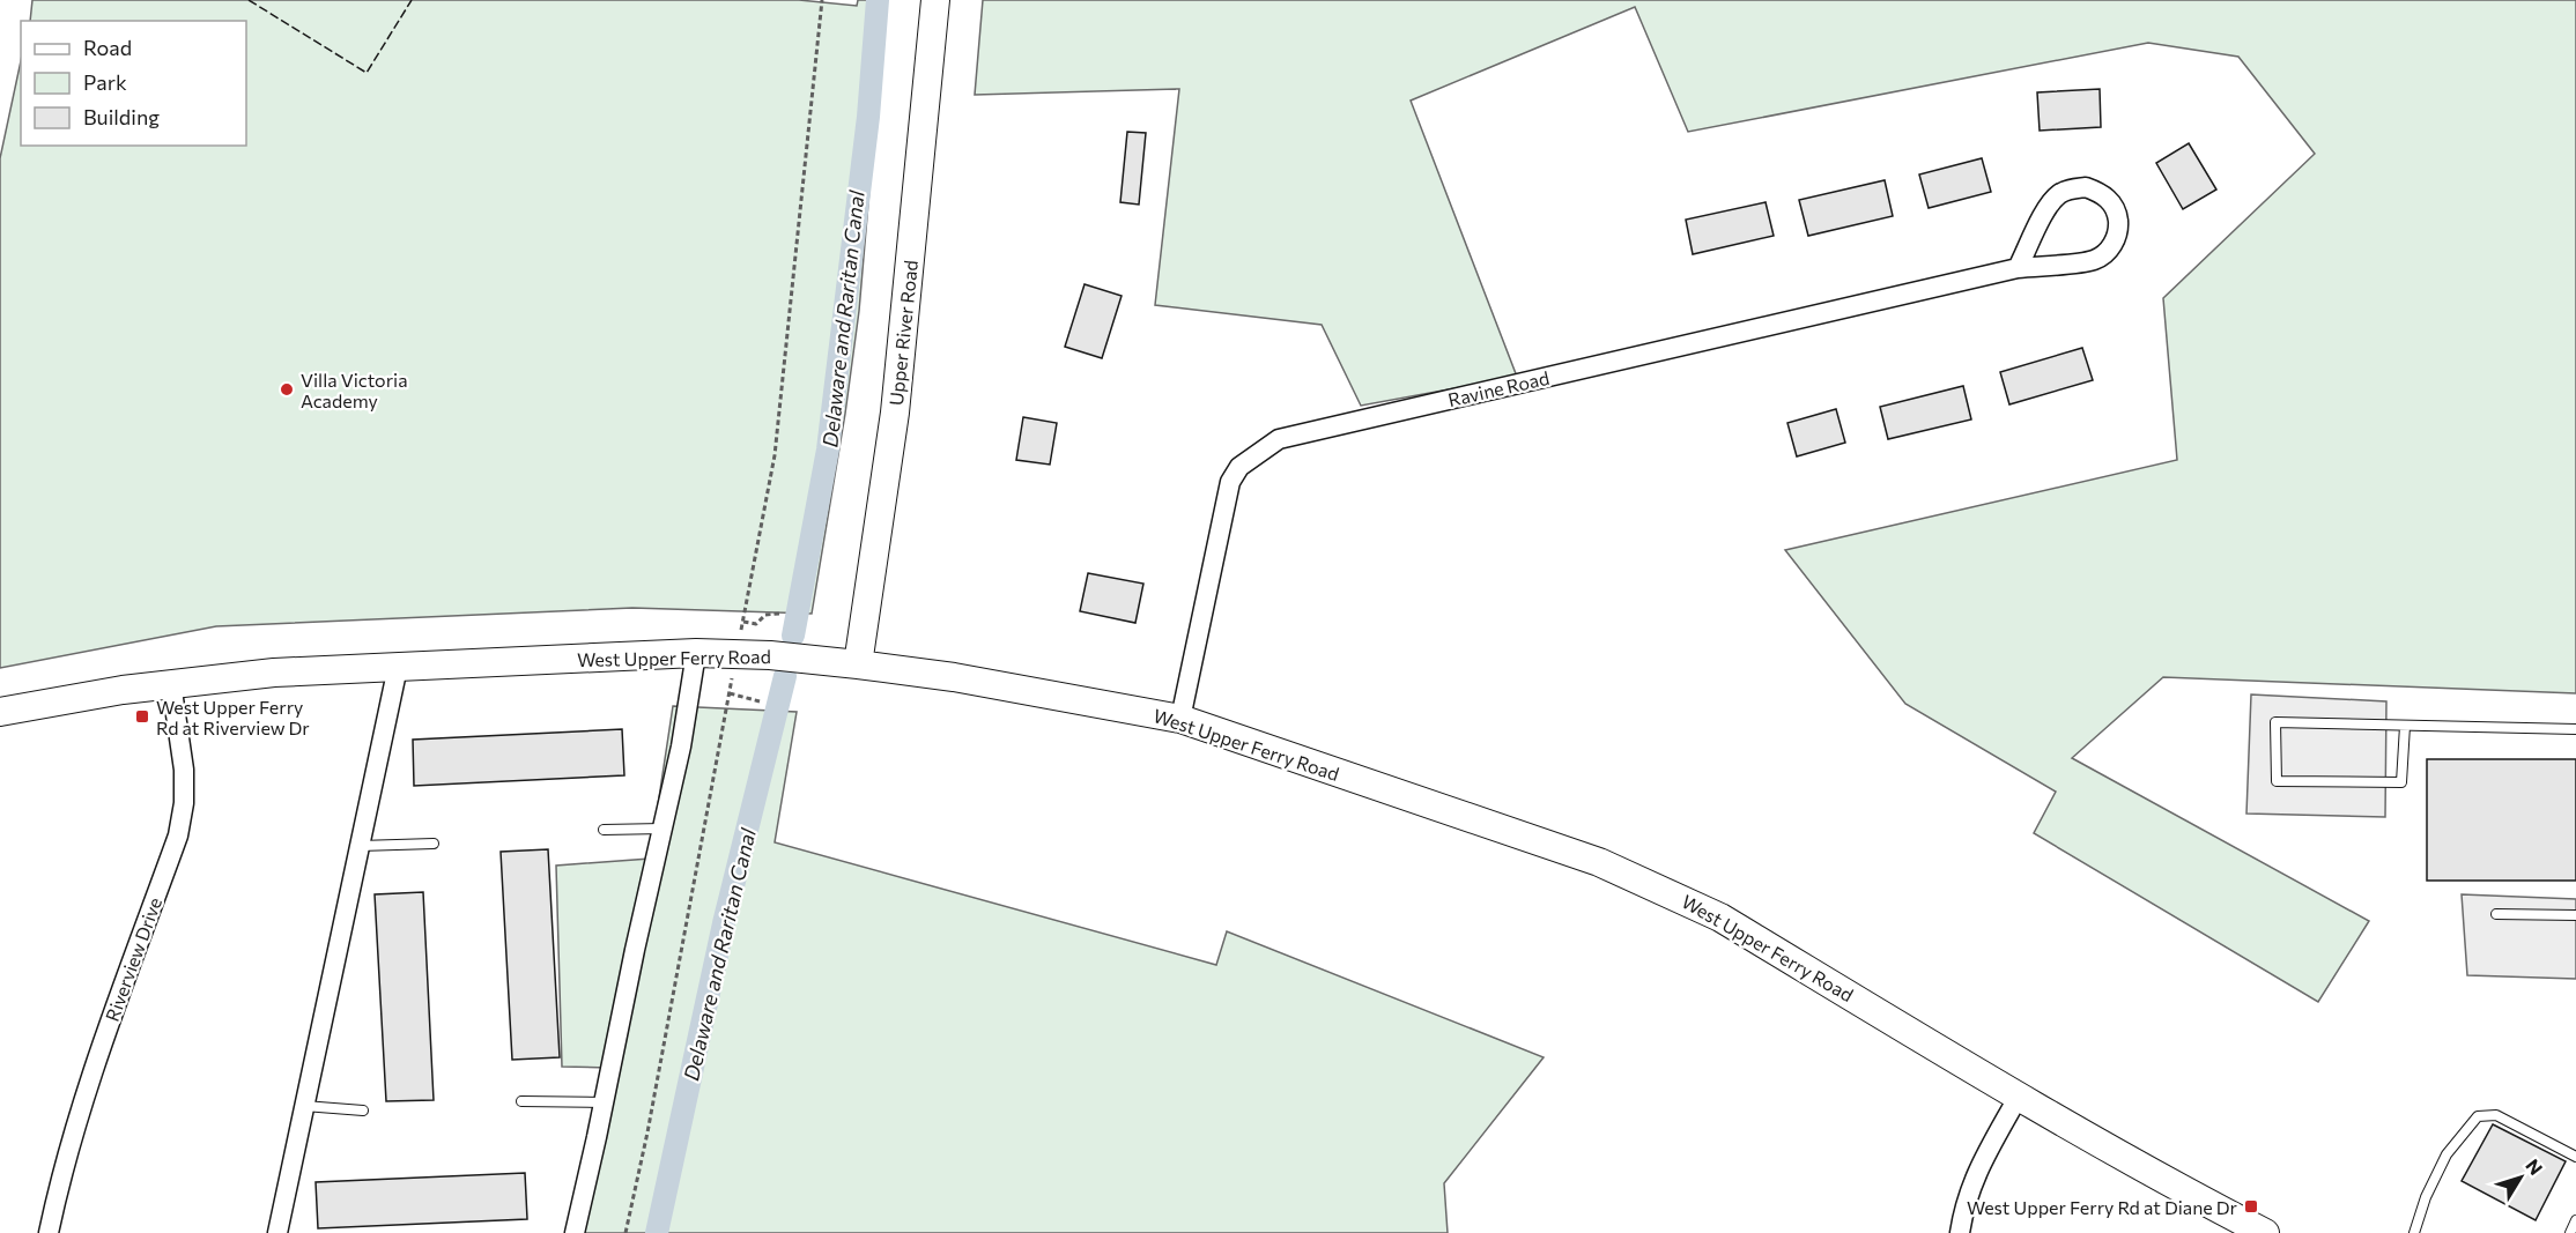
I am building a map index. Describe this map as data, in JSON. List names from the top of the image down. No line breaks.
{"streets":{"main road":["Upper River Road","West Upper Ferry Road"],"street":["Ravine Road","Riverview Drive"]},"crossings":[["Upper River Road","West Upper Ferry Road"],["Ravine Road","West Upper Ferry Road"],["West Upper Ferry Road","Riverview Drive"]],"water":["Delaware and Raritan Canal"],"places":{"other":["Villa Victoria Academy"],"transit":["West Upper Ferry Rd at Riverview Dr","West Upper Ferry Rd at Diane Dr"]},"legend":["Road","Park","Building"],"north":"top right"}
